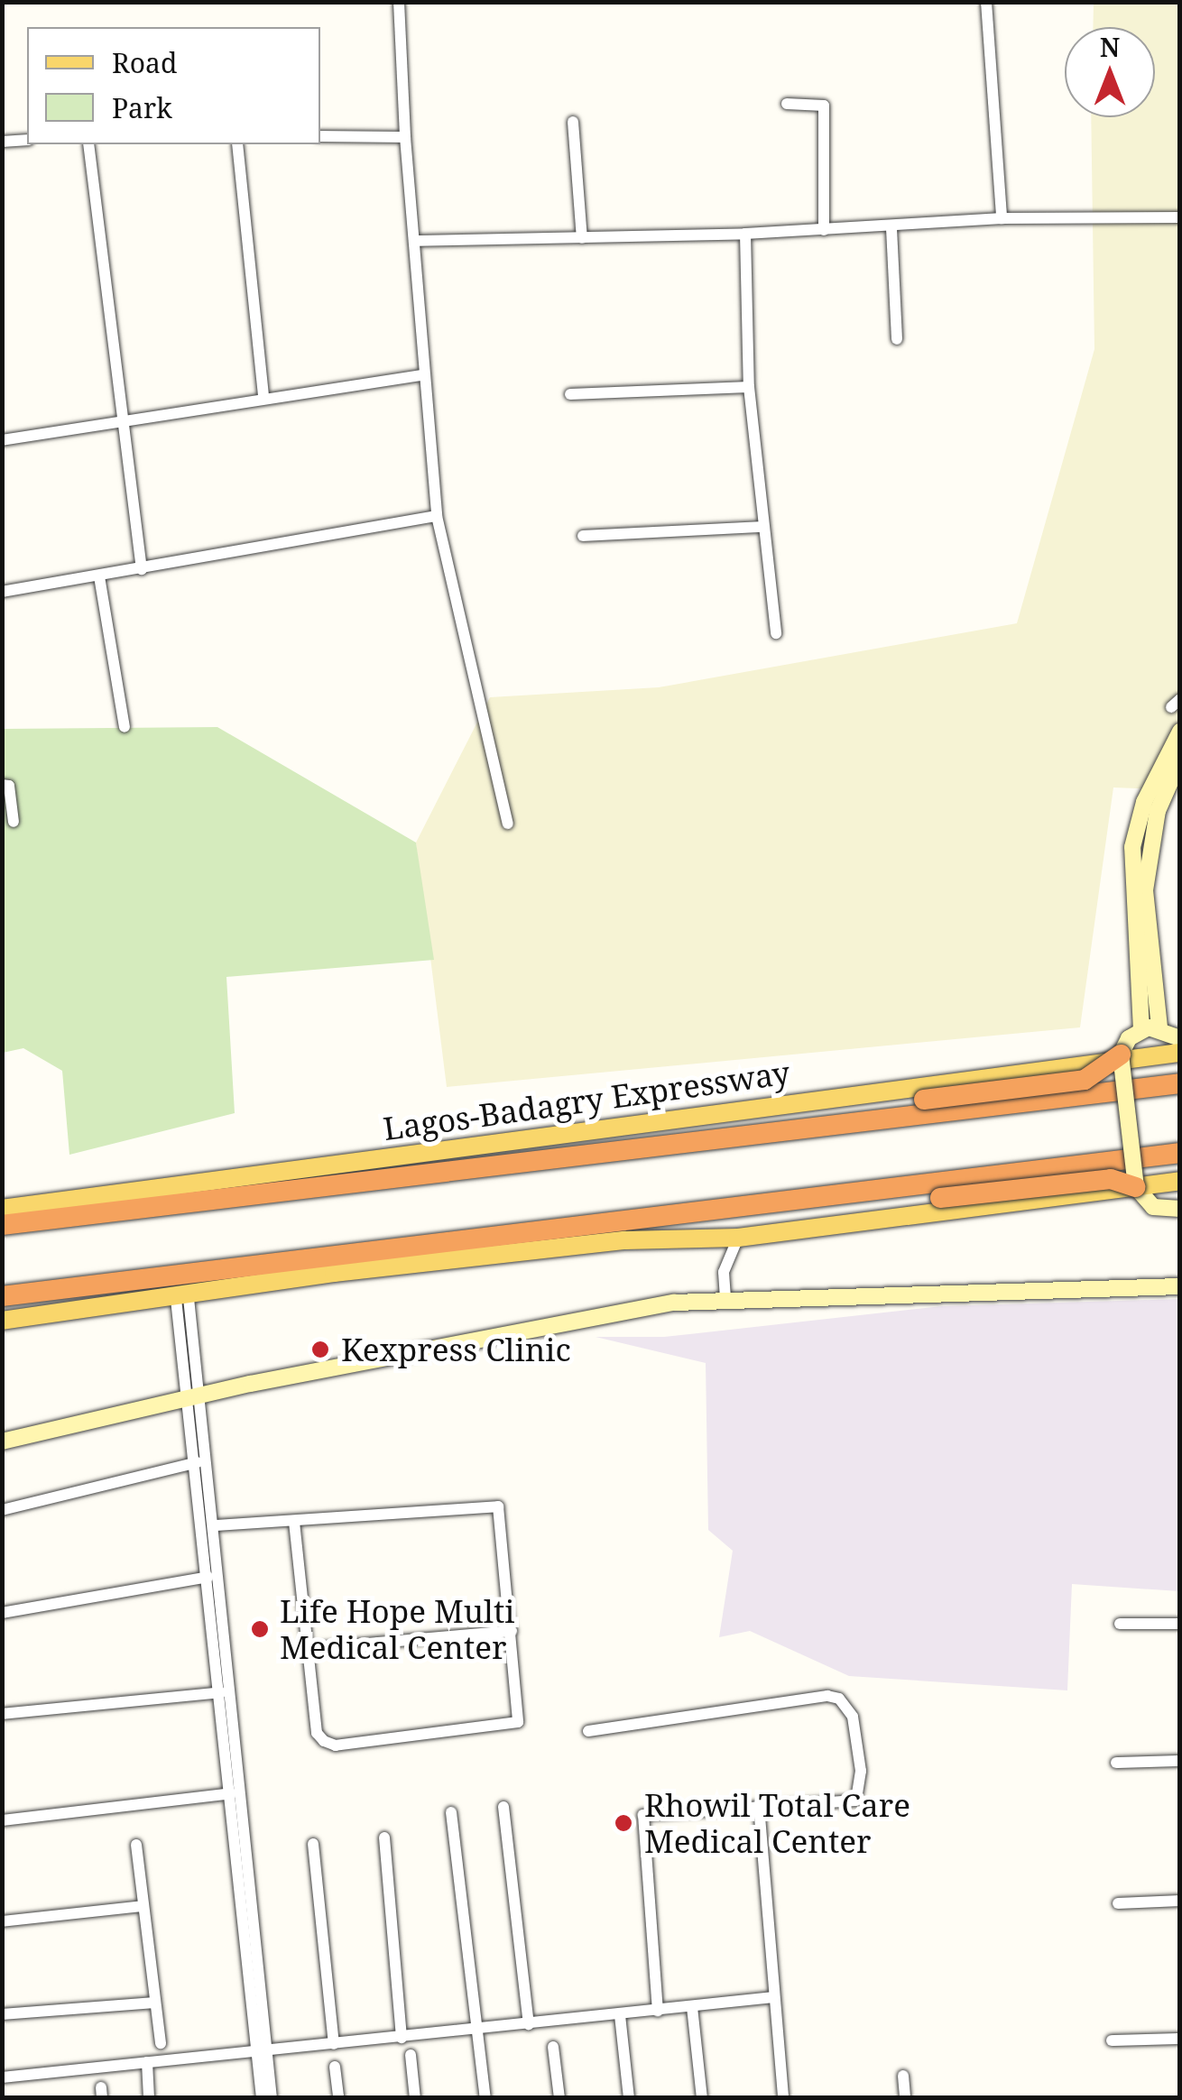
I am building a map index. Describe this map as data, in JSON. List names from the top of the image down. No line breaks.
{"streets":{"highway":["Lagos-Badagry Expressway"]},"places":["Kexpress Clinic","Life Hope Multi Medical Center","Rhowil Total Care Medical Center"],"legend":["Road","Park"],"north":"top"}
